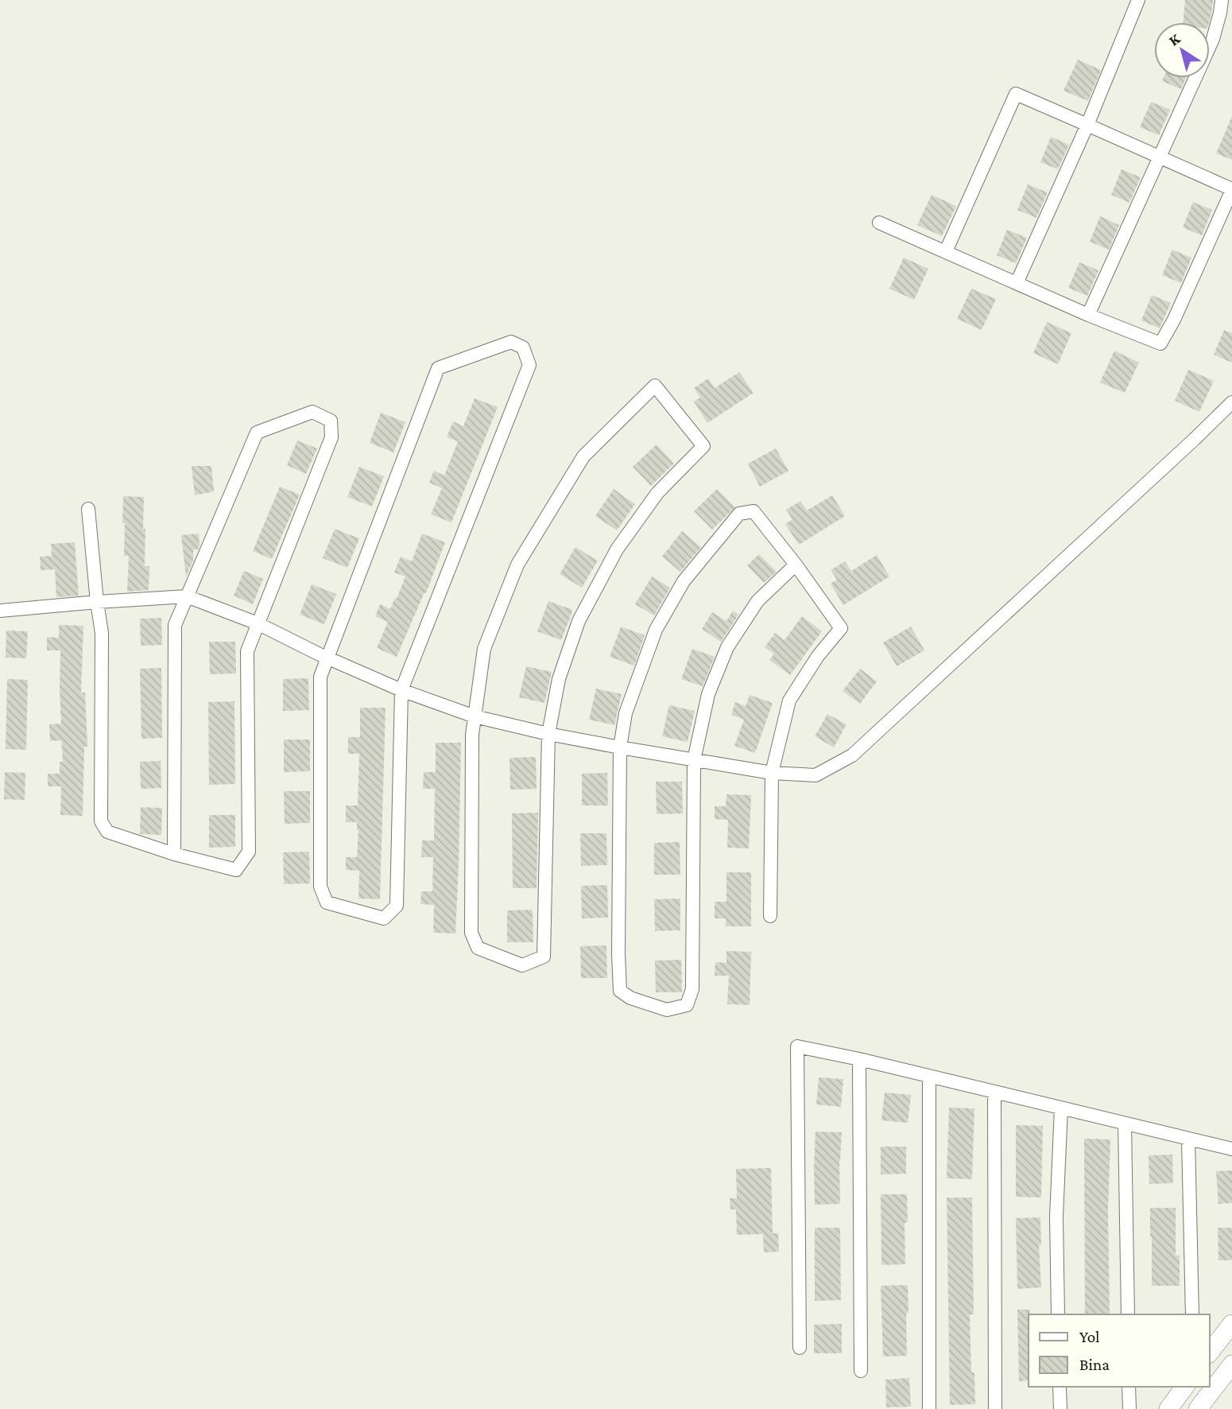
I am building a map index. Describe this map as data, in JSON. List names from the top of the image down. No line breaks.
{"legend":["Yol","Bina"],"north":"top left"}
